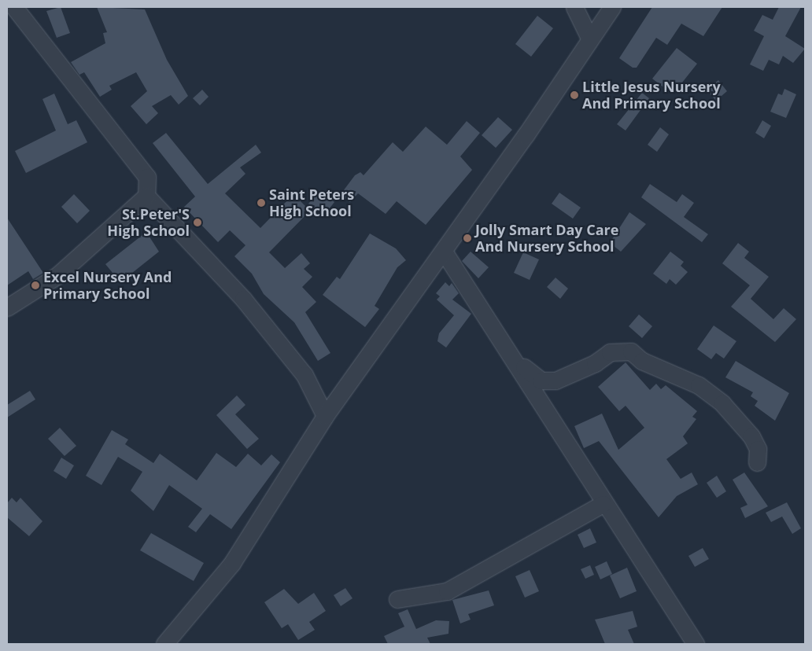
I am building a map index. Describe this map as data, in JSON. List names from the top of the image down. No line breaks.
{"places":["Little Jesus Nursery And Primary School","Saint Peters High School","St.Peter'S High School","Jolly Smart Day Care And Nursery School","Excel Nursery And Primary School"]}
